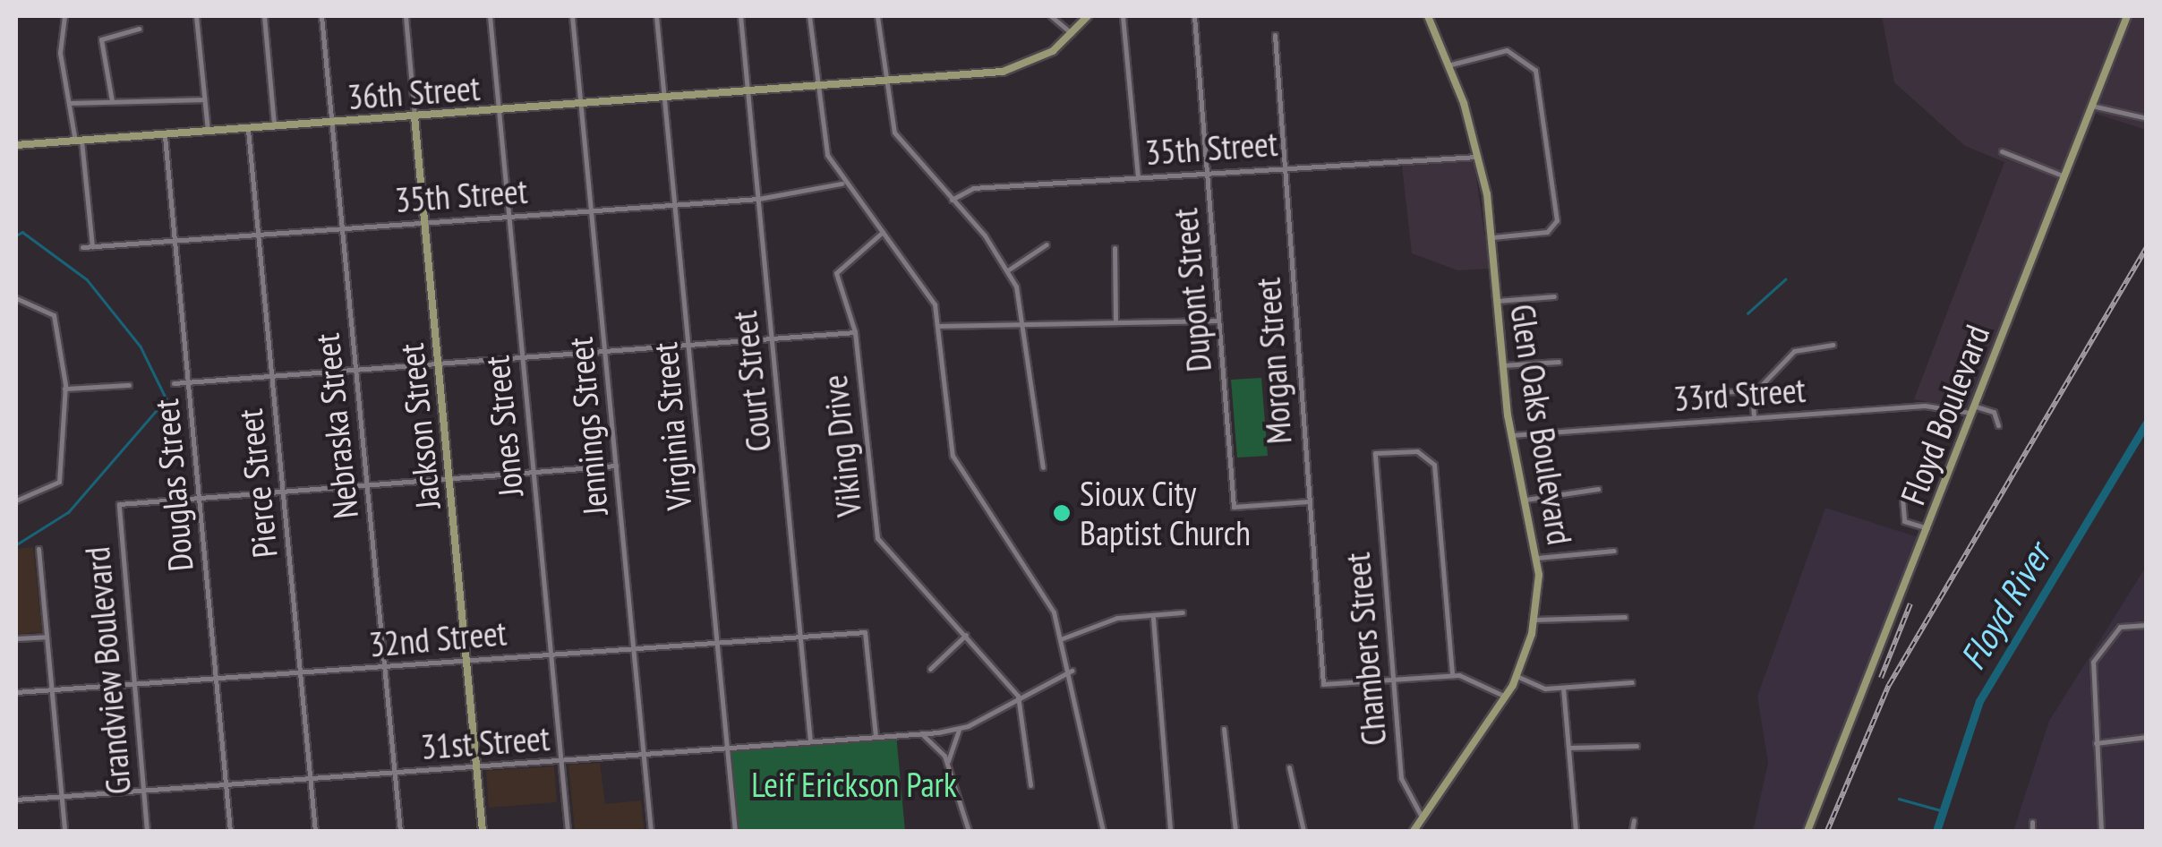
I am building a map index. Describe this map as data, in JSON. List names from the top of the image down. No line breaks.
{"streets":{"main road":["36th Street","Floyd Boulevard","Glen Oaks Boulevard","Jackson Street"],"street":["35th Street","Dupont Street","Morgan Street","Court Street","33rd Street","Nebraska Street","Jones Street","Jennings Street","Virginia Street","Viking Drive","Pierce Street","Douglas Street","32nd Street","Chambers Street","Grandview Boulevard","31st Street"]},"crossings":[["36th Street","Court Street"],["36th Street","Nebraska Street"],["36th Street","Jackson Street"],["36th Street","Jones Street"],["36th Street","Jennings Street"],["36th Street","Virginia Street"],["36th Street","Pierce Street"],["36th Street","Douglas Street"],["35th Street","Dupont Street"],["35th Street","Morgan Street"],["35th Street","Court Street"],["35th Street","Glen Oaks Boulevard"],["35th Street","Nebraska Street"],["35th Street","Jackson Street"],["35th Street","Jones Street"],["35th Street","Jennings Street"],["35th Street","Virginia Street"],["35th Street","Pierce Street"],["35th Street","Douglas Street"],["Dupont Street","Morgan Street"],["Morgan Street","Chambers Street"],["Court Street","32nd Street"],["Court Street","31st Street"],["33rd Street","Floyd Boulevard"],["33rd Street","Glen Oaks Boulevard"],["Glen Oaks Boulevard","Chambers Street"],["Nebraska Street","32nd Street"],["Nebraska Street","31st Street"],["Jackson Street","32nd Street"],["Jackson Street","31st Street"],["Jones Street","32nd Street"],["Jones Street","31st Street"],["Jennings Street","32nd Street"],["Jennings Street","31st Street"],["Virginia Street","32nd Street"],["Virginia Street","31st Street"],["Pierce Street","32nd Street"],["Pierce Street","31st Street"],["Douglas Street","32nd Street"],["Douglas Street","Grandview Boulevard"],["Douglas Street","31st Street"],["32nd Street","Grandview Boulevard"],["32nd Street","31st Street"],["Grandview Boulevard","31st Street"]],"water":["Floyd River"],"parks":["Leif Erickson Park"],"places":["Sioux City Baptist Church"]}
